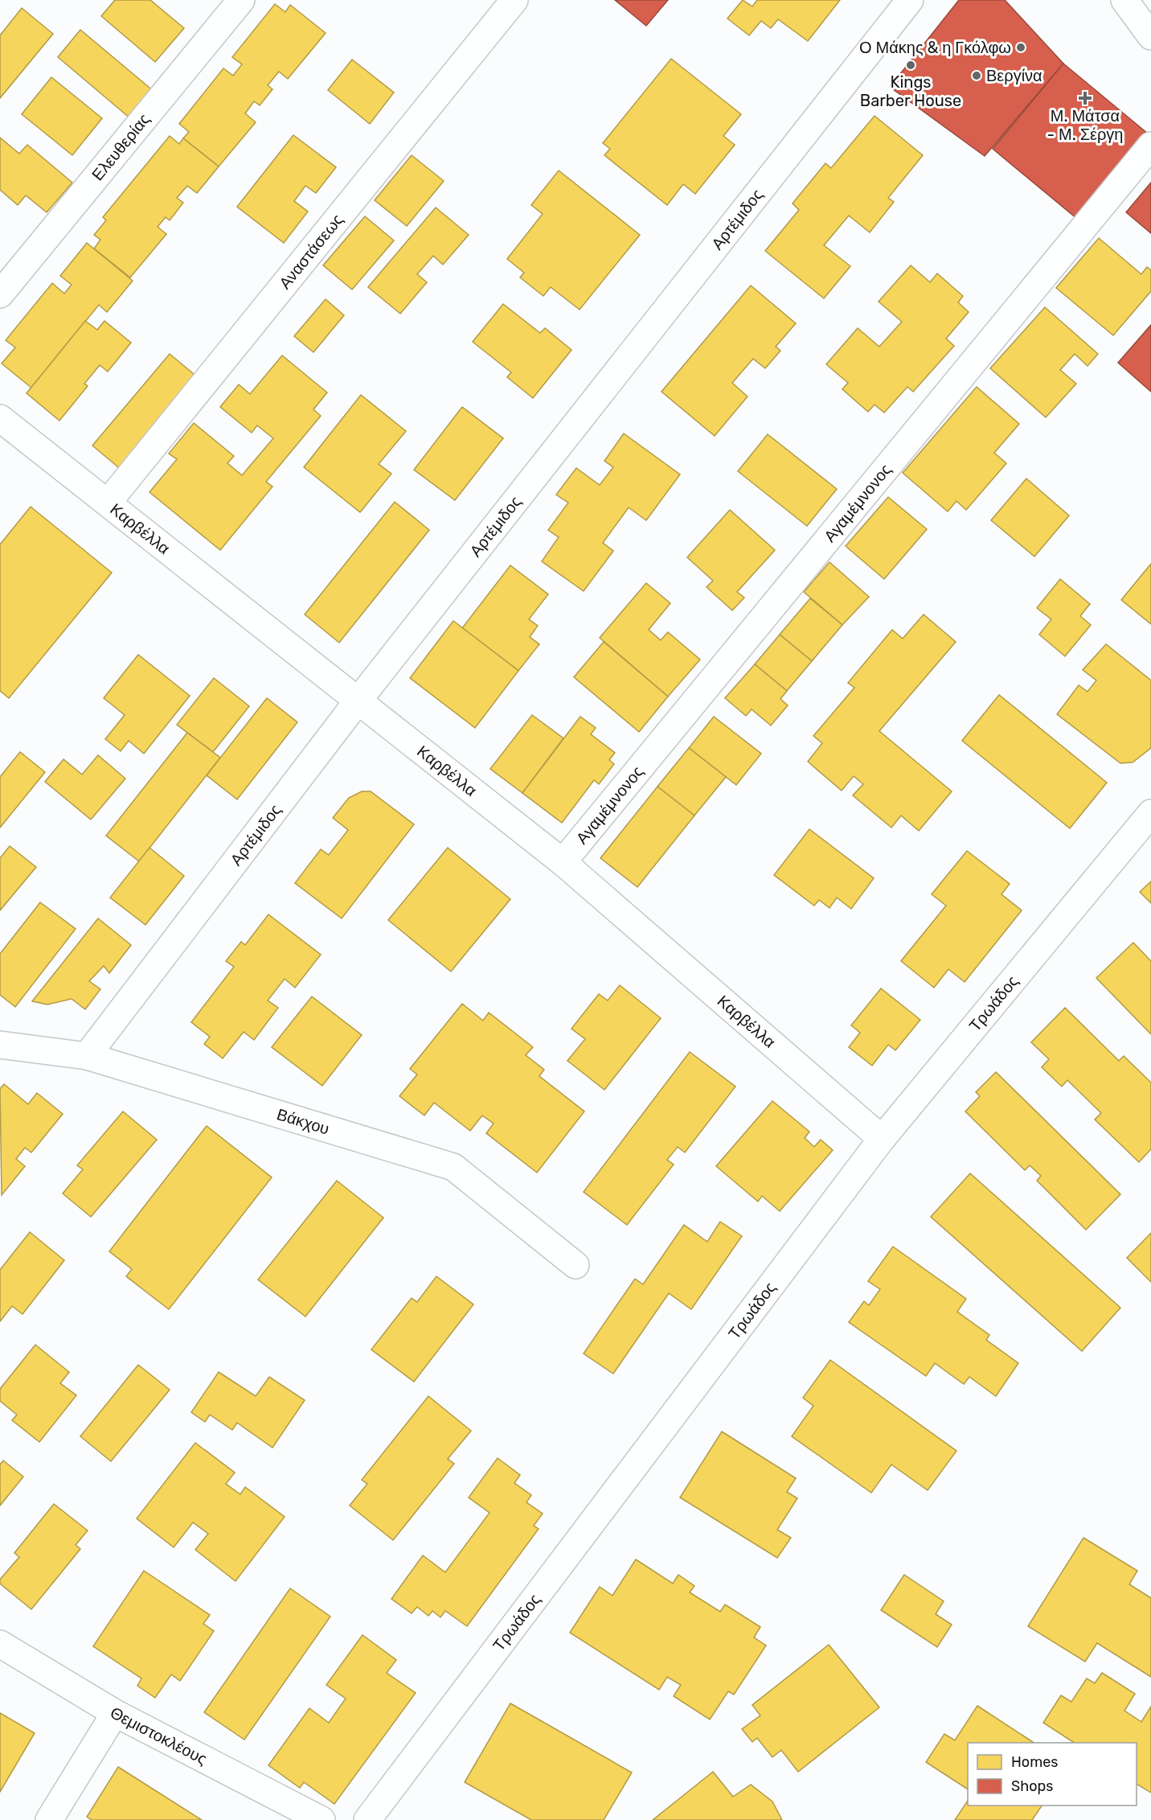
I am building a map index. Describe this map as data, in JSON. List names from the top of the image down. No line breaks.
{"streets":{"street":["Ελευθερίας","Αρτέμιδος","Αναστάσεως","Αγαμέμνονος","Καρβέλλα","Τρωάδος","Βάκχου","Θεμιστοκλέους"]},"crossings":[["Αρτέμιδος","Καρβέλλα"],["Αρτέμιδος","Βάκχου"],["Αναστάσεως","Καρβέλλα"],["Αγαμέμνονος","Καρβέλλα"],["Καρβέλλα","Τρωάδος"]],"places":{"other":["Ο Μάκης & η Γκόλφω","Kings Barber House","Βεργίνα"],"health":["Μ. Μάτσα - Μ. Σέργη"]},"legend":["Homes","Shops"]}
